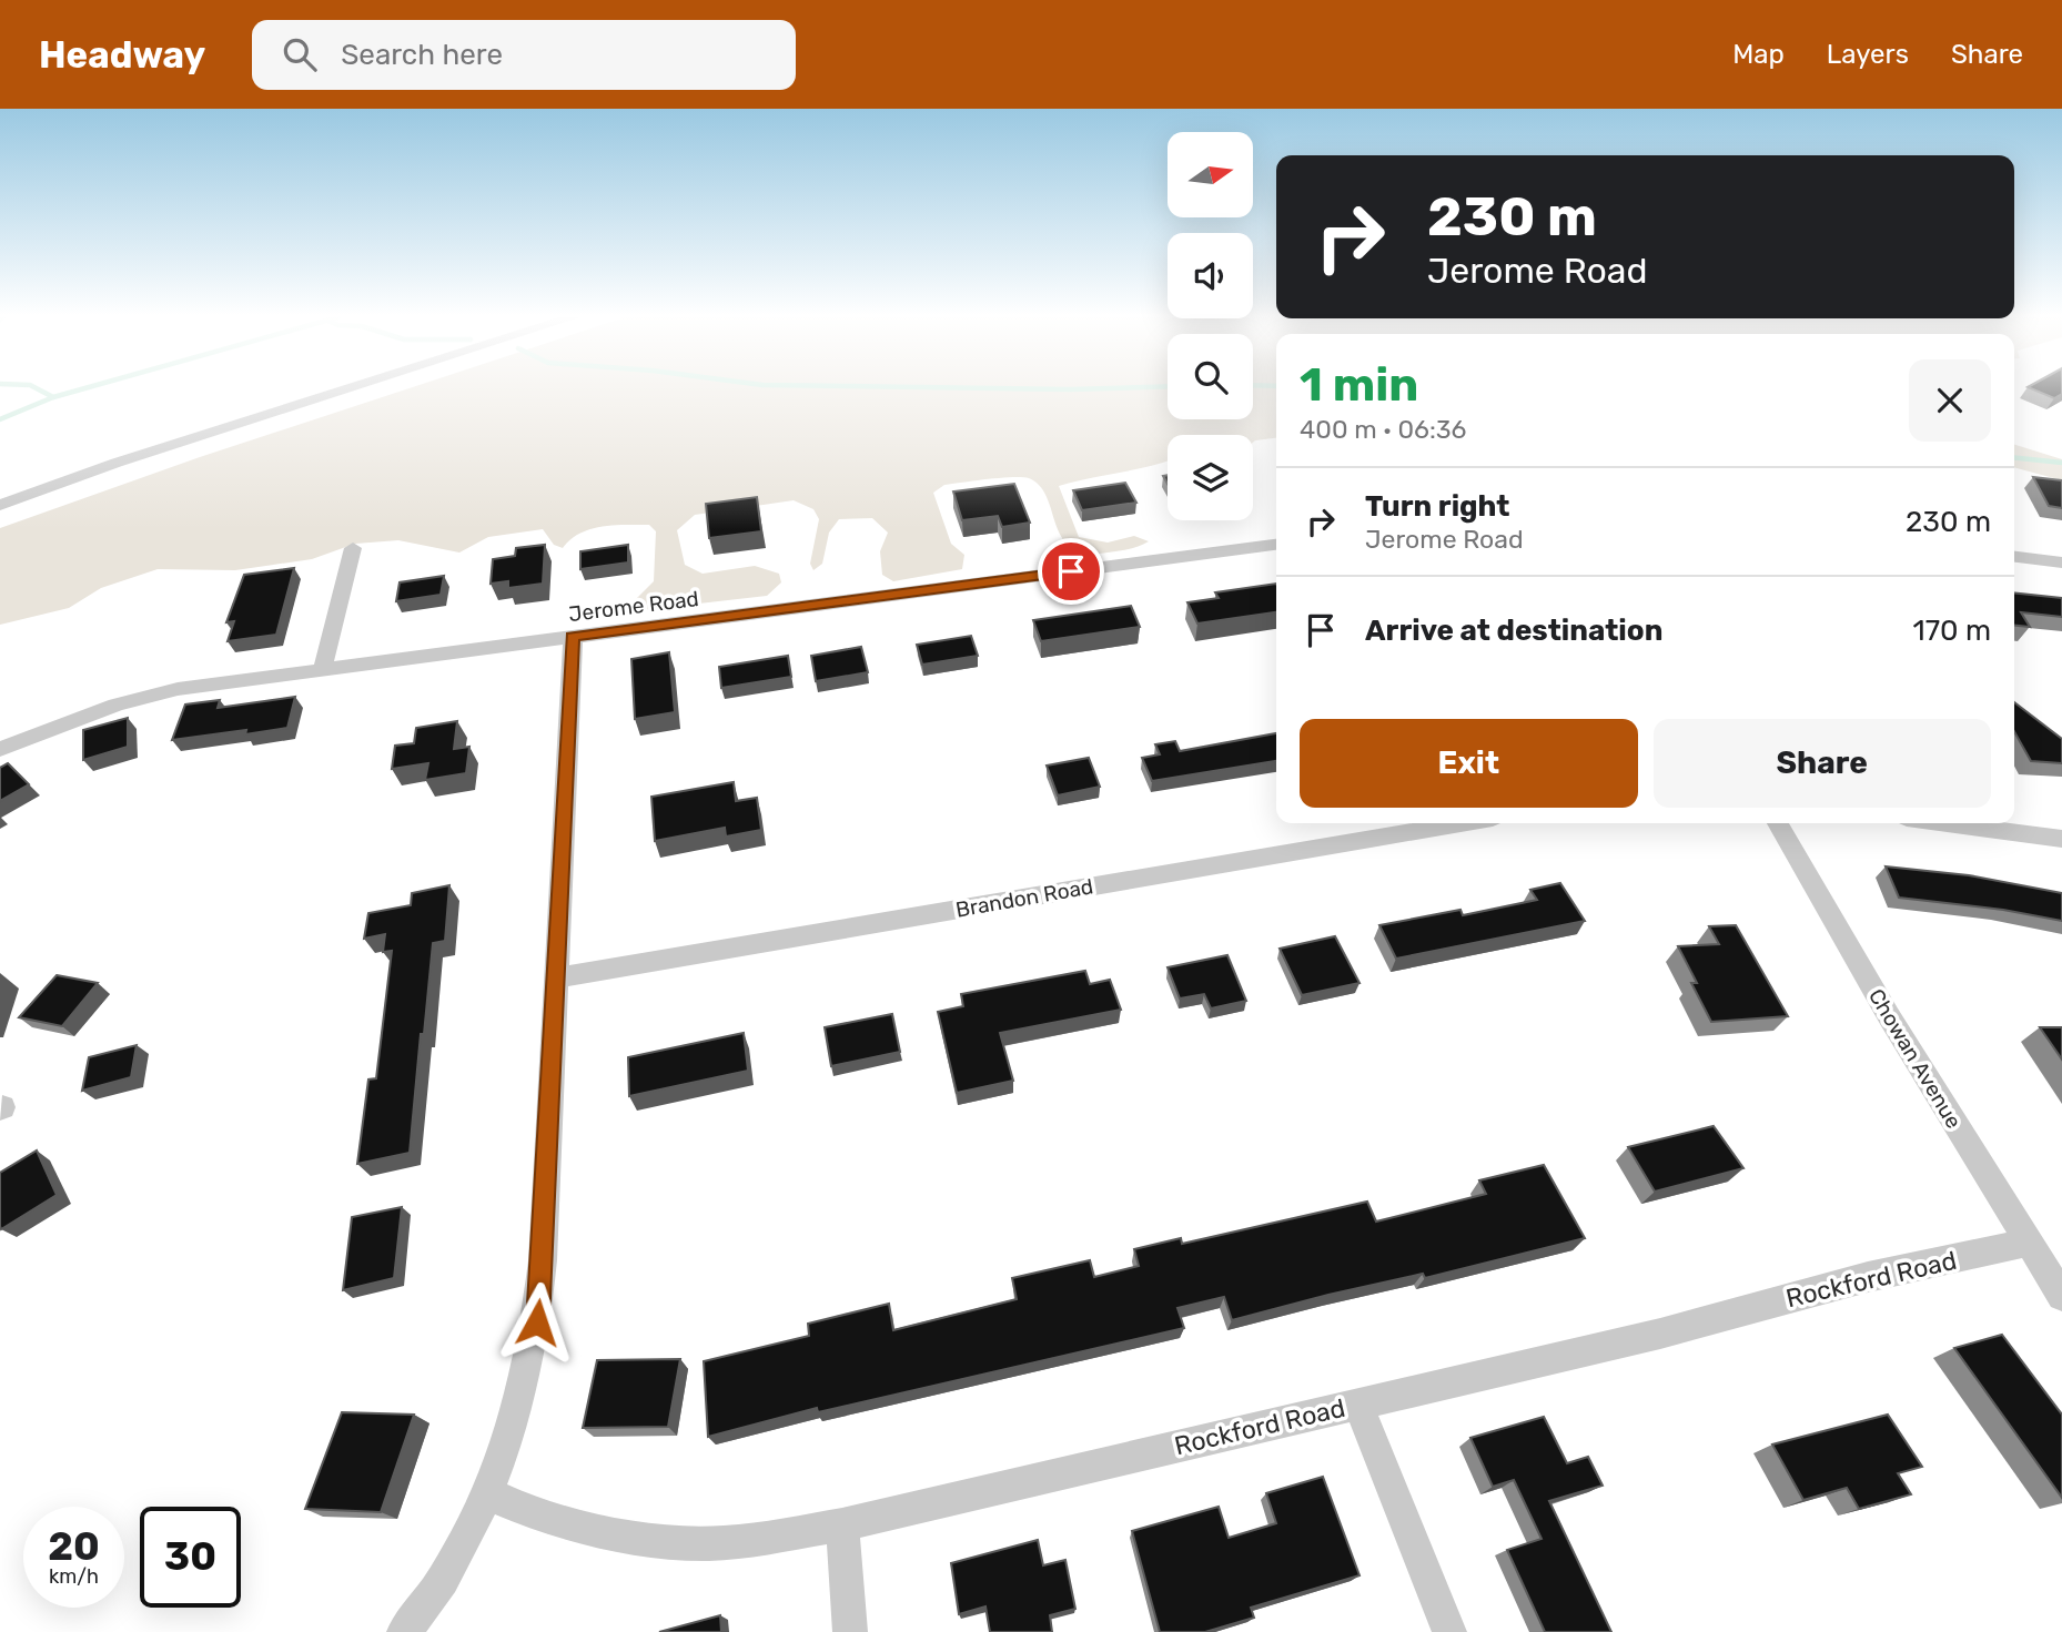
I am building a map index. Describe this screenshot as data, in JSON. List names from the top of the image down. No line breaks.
{"streets":{"street":["Jerome Road","Brandon Road","Chowan Avenue","Rockford Road"]},"crossings":[["Chowan Avenue","Rockford Road"]],"north":"right","page":{"header":"Headway","search":"Search here","nav":["Map","Layers","Share"],"turn":["230 m","Jerome Road"],"heading":["1 min","400 m · 06:36"],"list":[{"name":"Turn right","note":"Jerome Road","value":"230 m"},{"name":"Arrive at destination","value":"170 m"}],"buttons":["Exit","Share"],"speed":"20 km/h","limit":"30"}}
